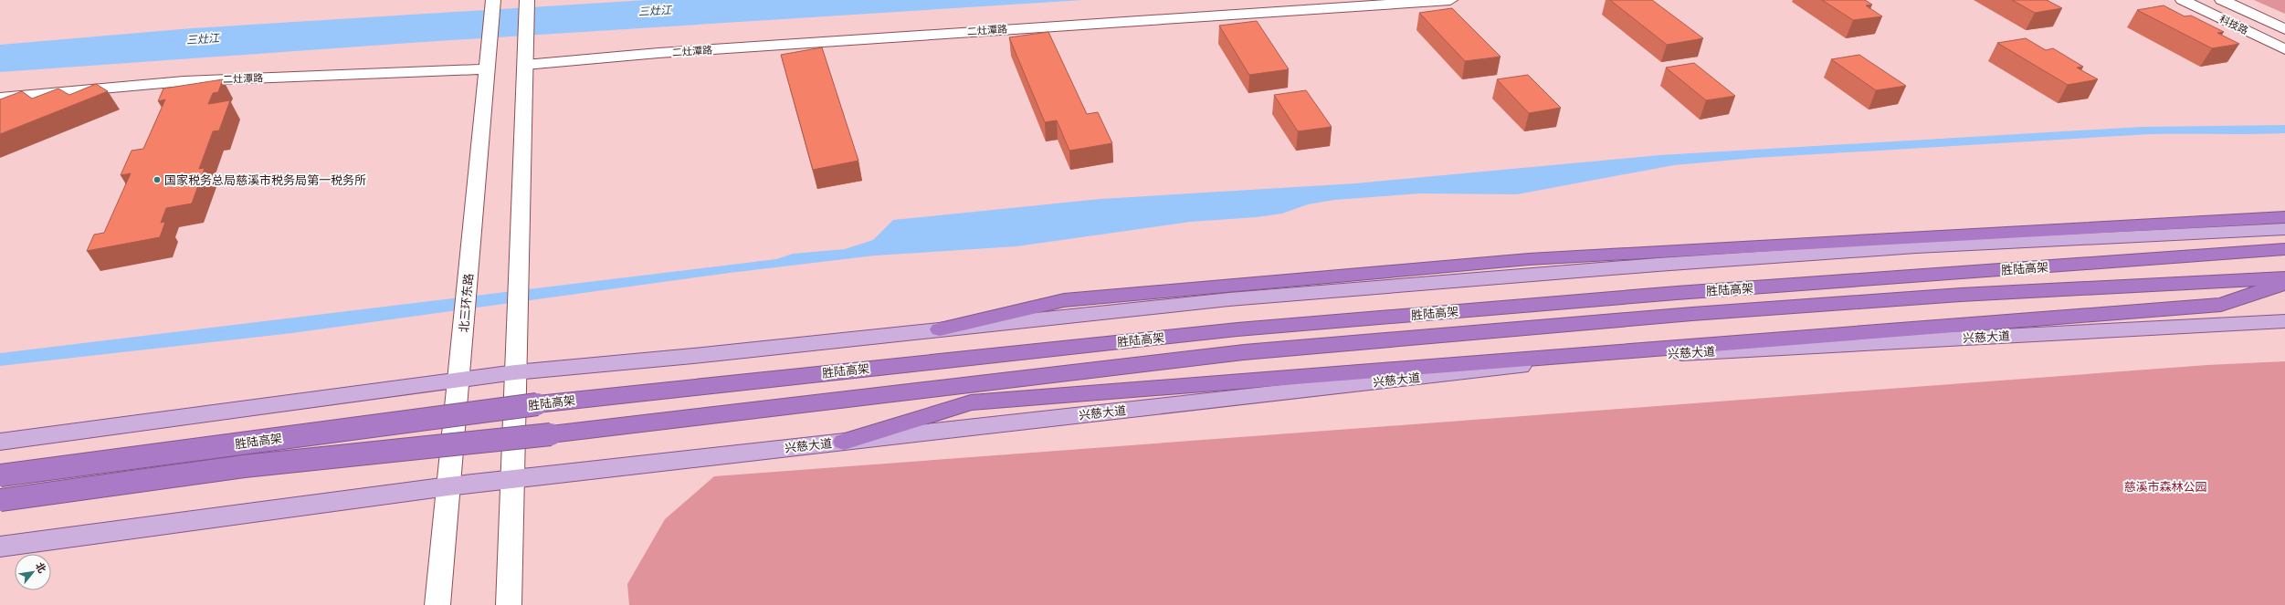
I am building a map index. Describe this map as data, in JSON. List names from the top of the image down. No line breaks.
{"streets":{"highway":["胜陆高架"],"main road":["科技路","二灶潭路","北三环东路","兴慈大道"]},"crossings":[["二灶潭路","北三环东路"],["北三环东路","兴慈大道"]],"water":["三灶江"],"parks":["慈溪市森林公园"],"places":["国家税务总局慈溪市税务局第一税务所"],"north":"top right"}
